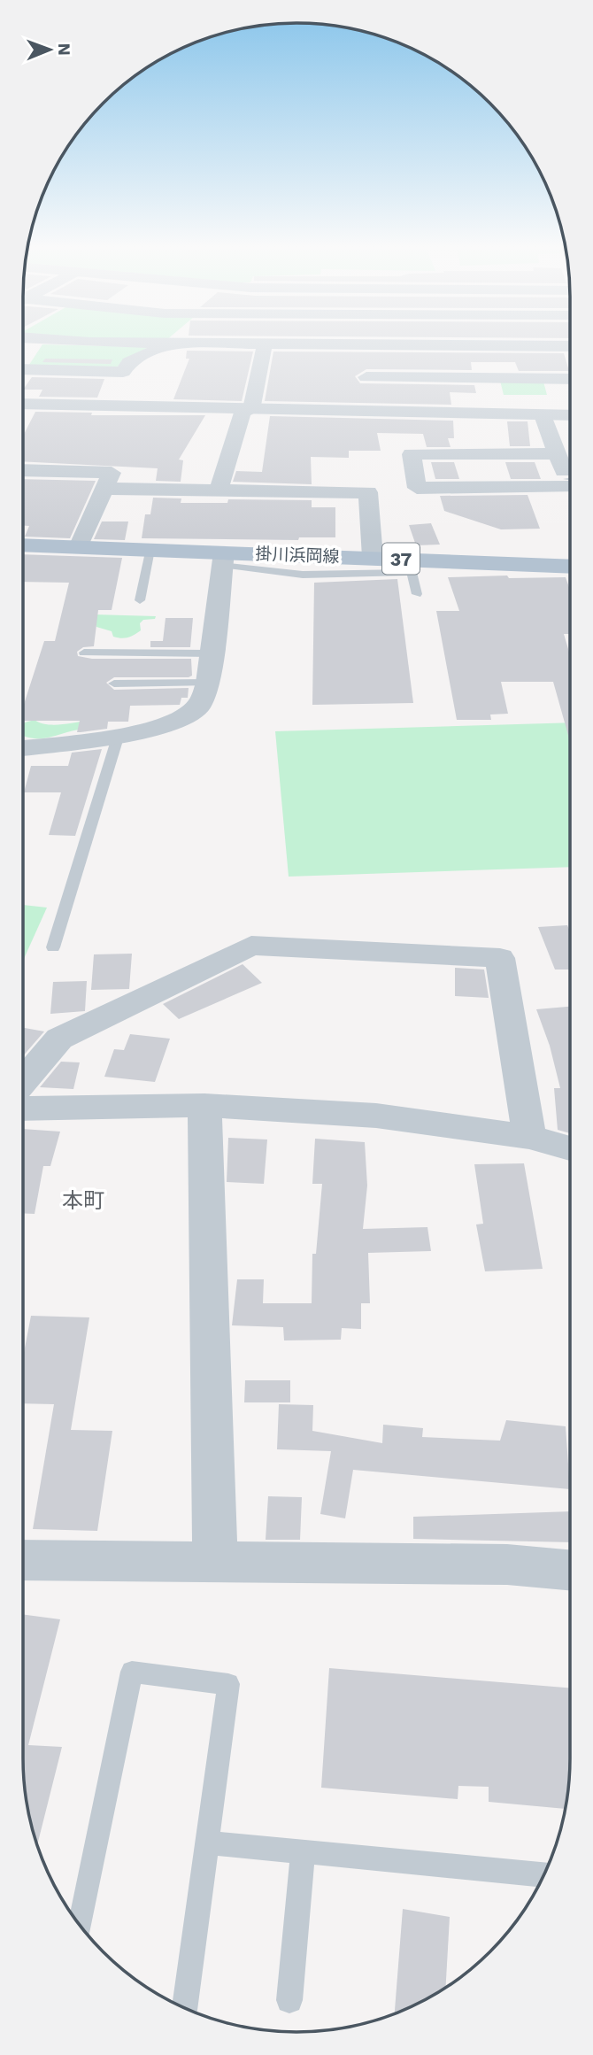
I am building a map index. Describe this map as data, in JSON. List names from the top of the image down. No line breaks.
{"streets":{"main road":["掛川浜岡線","37"]},"districts":["本町"],"north":"right"}
